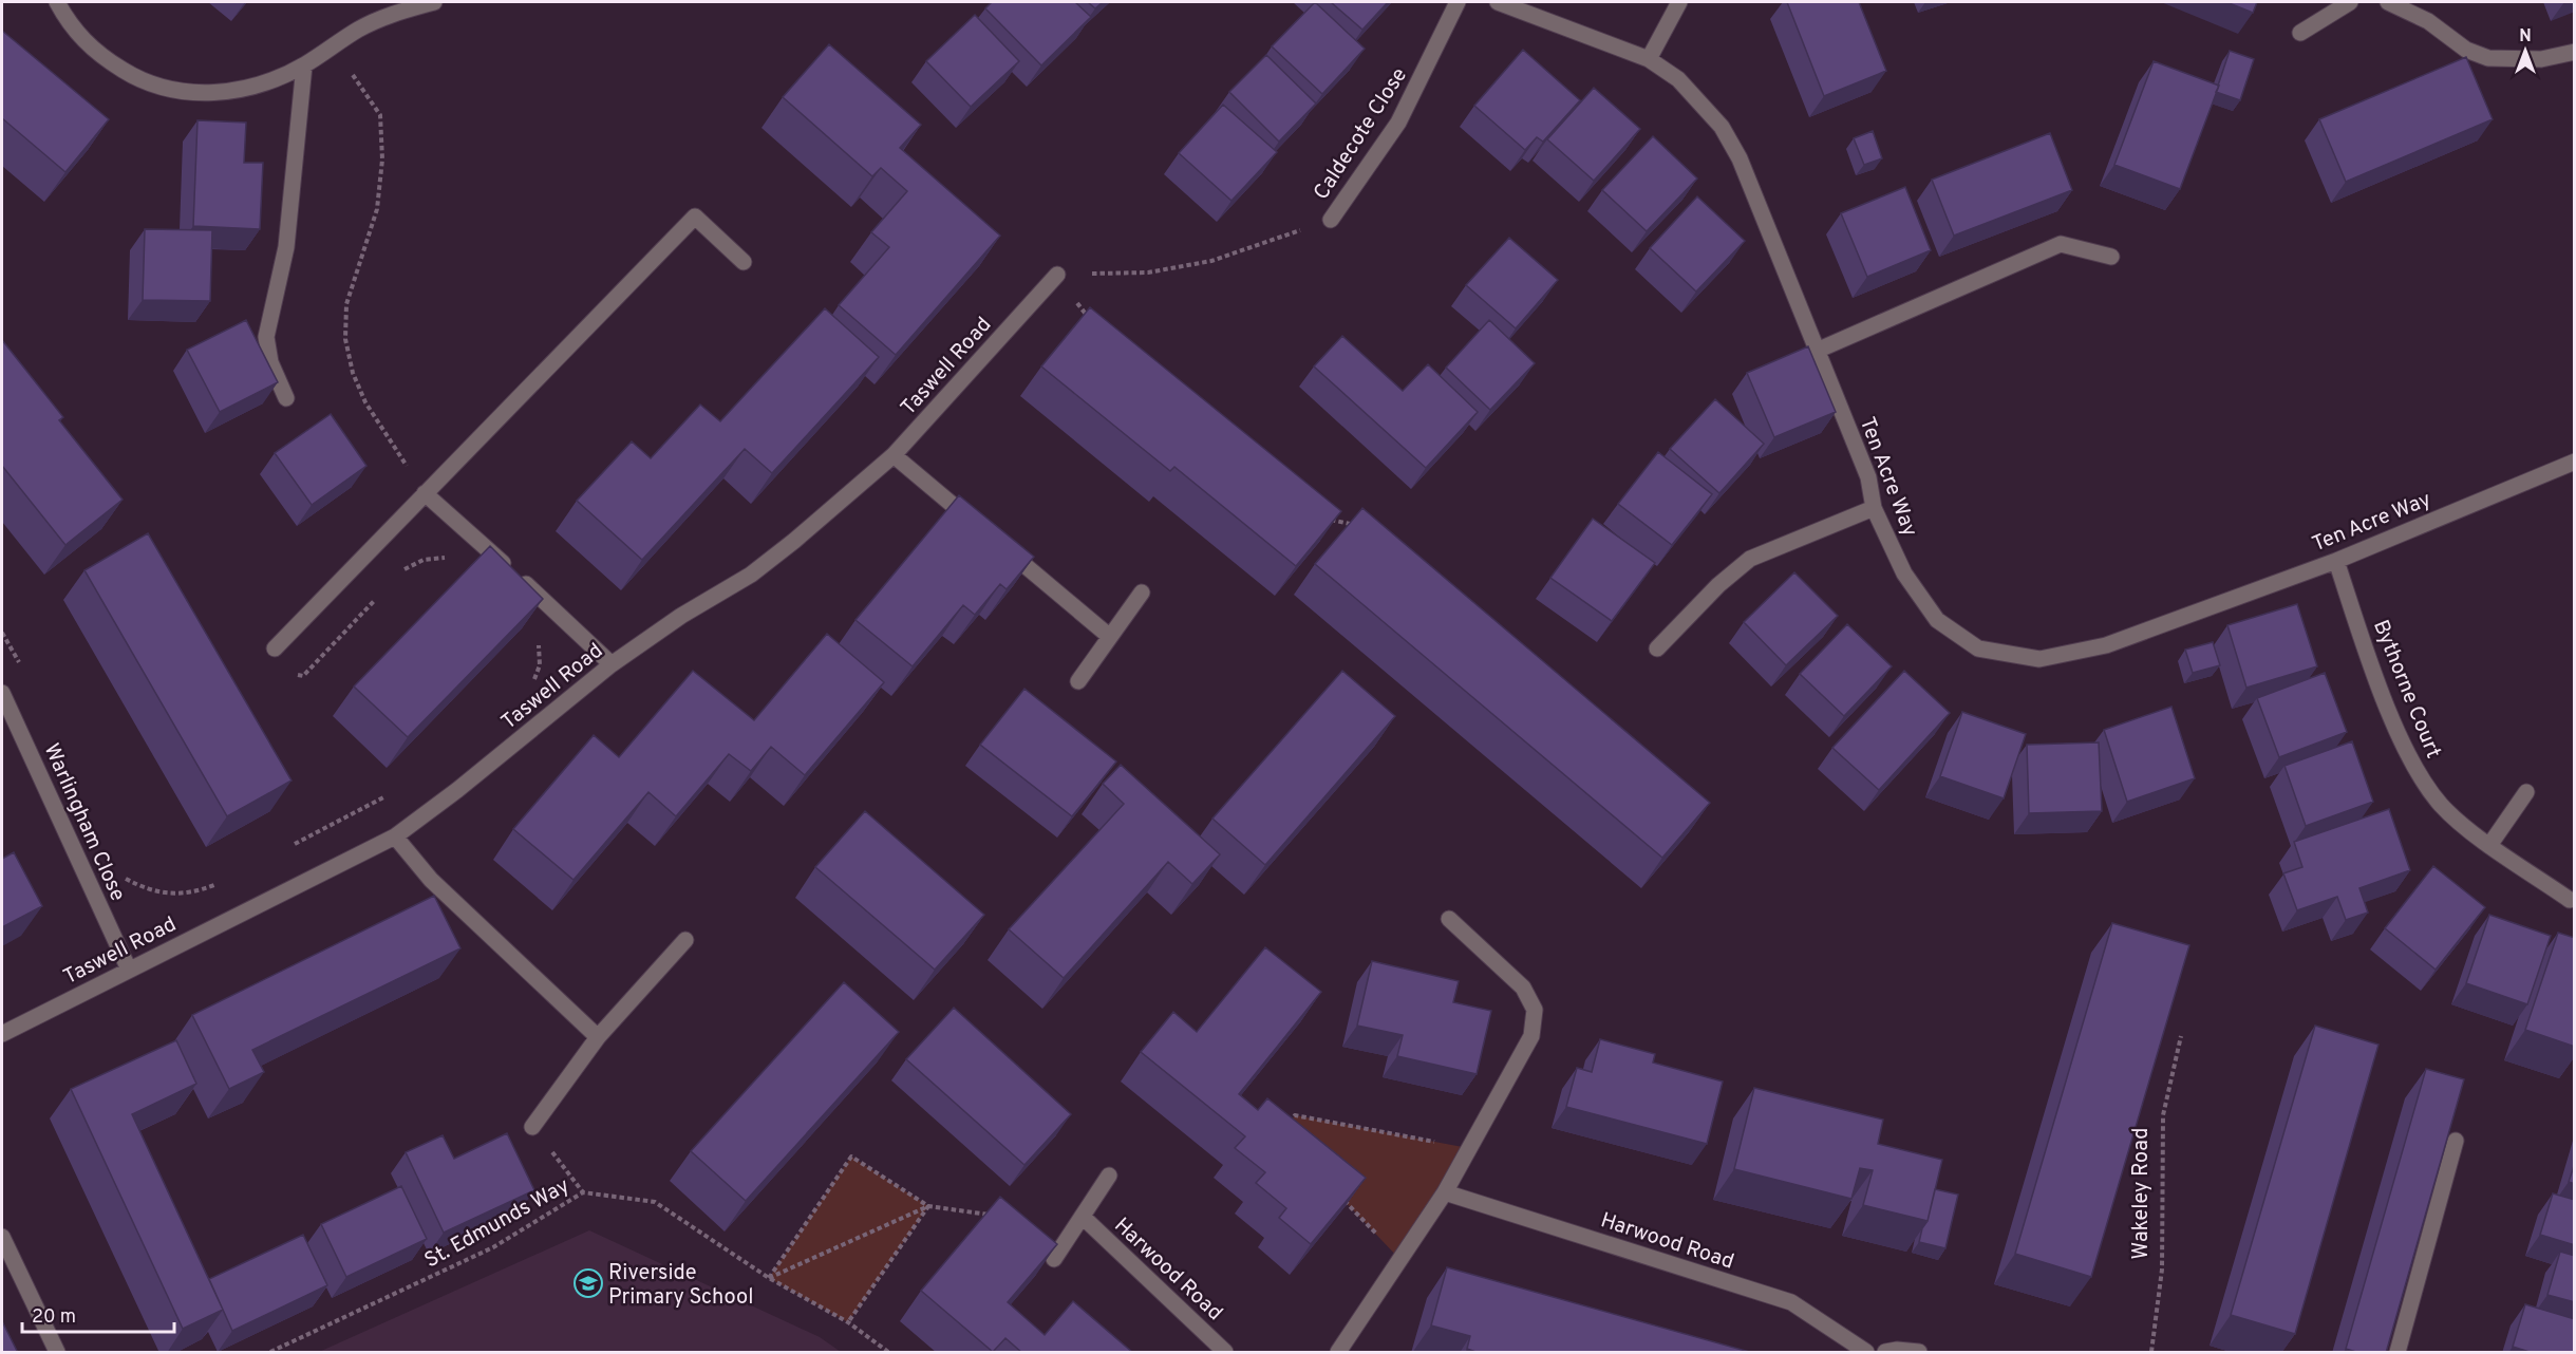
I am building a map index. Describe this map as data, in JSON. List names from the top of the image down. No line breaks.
{"streets":{"street":["Caldecote Close","Taswell Road","Ten Acre Way","Bythorne Court","Warlingham Close","Harwood Road"],"path":["Wakeley Road","St. Edmunds Way"]},"crossings":[["Taswell Road","Warlingham Close"],["Ten Acre Way","Bythorne Court"]],"places":{"school or university":["Riverside Primary School"]},"scale_bar":"20 m","north":"top"}
